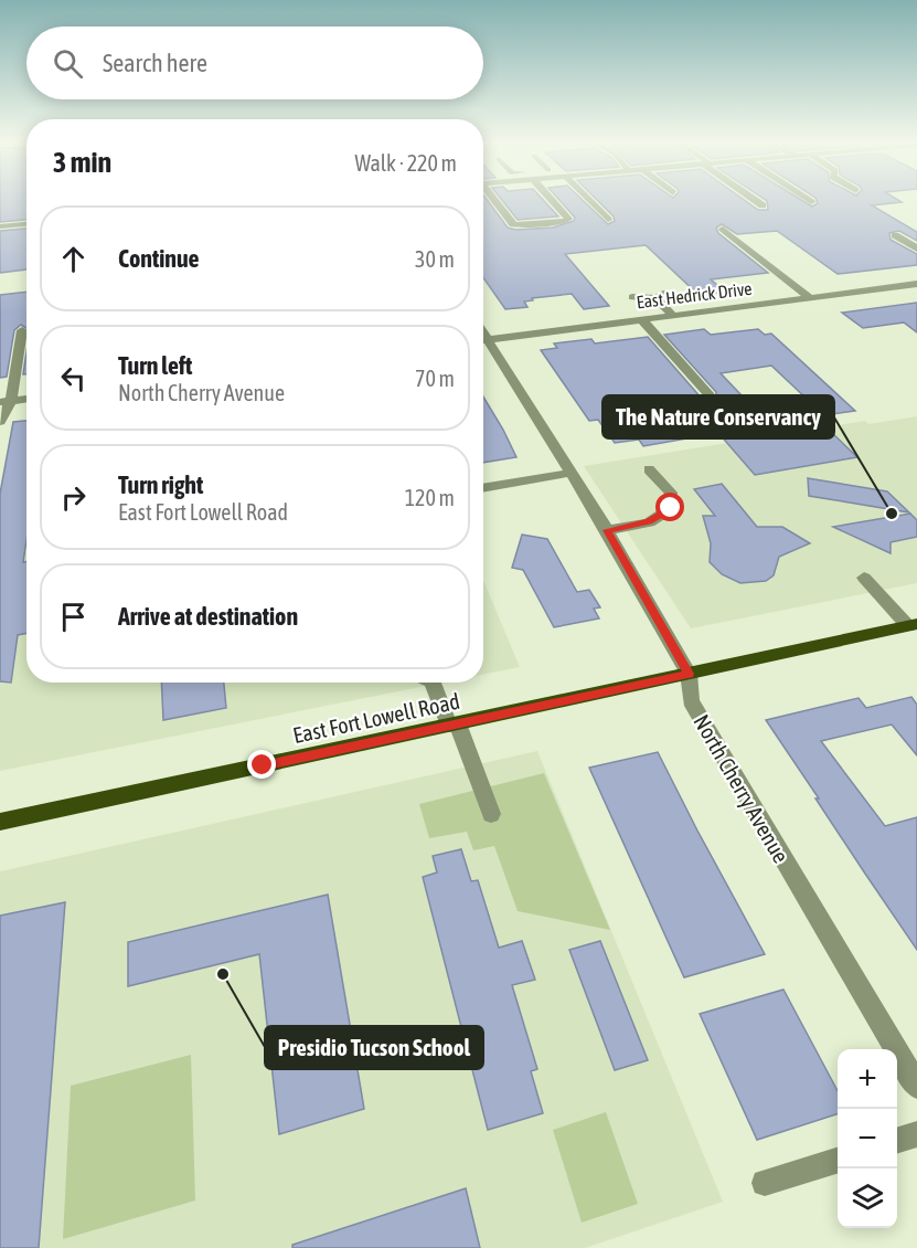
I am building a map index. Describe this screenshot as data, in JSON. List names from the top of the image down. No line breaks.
{"streets":{"main road":["East Fort Lowell Road"],"street":["East Hedrick Drive","North Cherry Avenue"]},"crossings":[["East Fort Lowell Road","North Cherry Avenue"]],"places":["The Nature Conservancy","Presidio Tucson School"],"page":{"search":"Search here","heading":["3 min","Walk · 220 m"],"list":[["Continue","30 m"],["Turn left","North Cherry Avenue","70 m"],["Turn right","East Fort Lowell Road","120 m"],"Arrive at destination"],"map_buttons":["+","−"]}}
